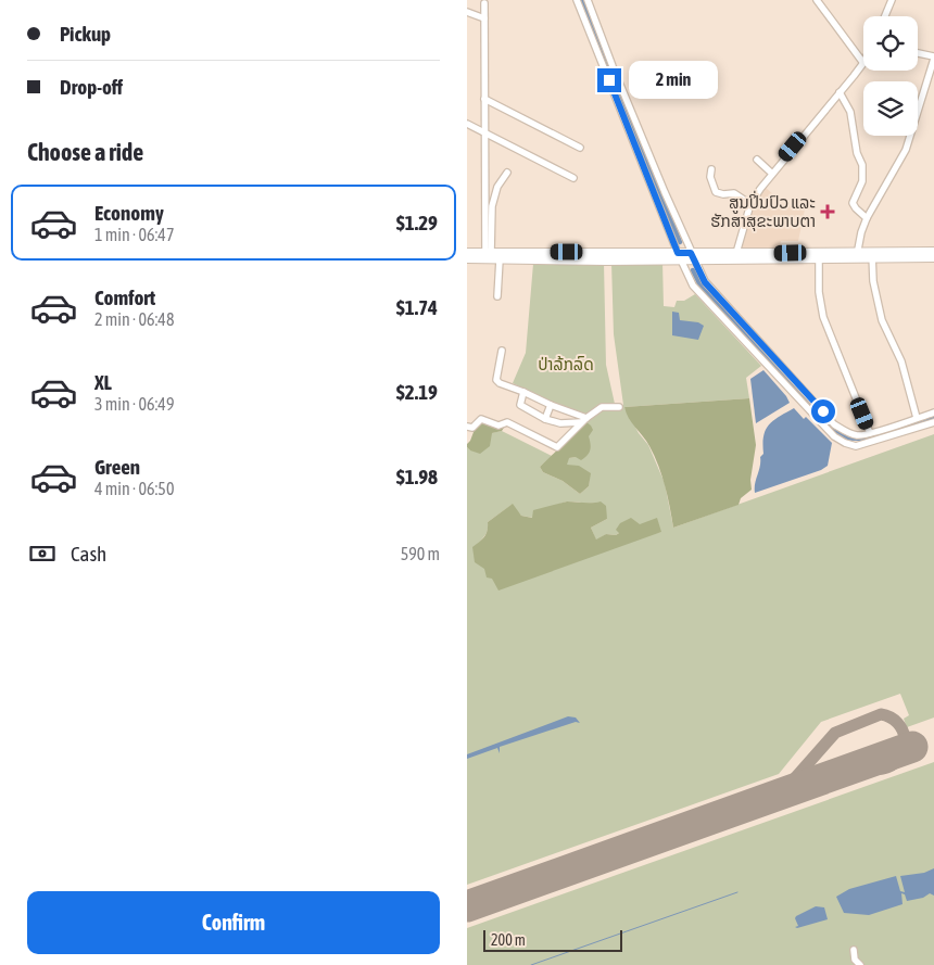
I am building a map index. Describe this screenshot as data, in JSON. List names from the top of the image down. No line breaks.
{"parks":["ປ່າລ້ກລົດ"],"places":{"health":["ສູນປິ່ນປົວ ແລະ ຮັກສາສຸຂະພາບຕາ"]},"scale_bar":"200 m","page":{"banner":["Pickup","Drop-off"],"bubble":"2 min","heading":"Choose a ride","list":[{"name":"Economy","note":"1 min · 06:47","value":"$1.29"},{"name":"Comfort","note":"2 min · 06:48","value":"$1.74"},{"name":"XL","note":"3 min · 06:49","value":"$2.19"},{"name":"Green","note":"4 min · 06:50","value":"$1.98"}],"pay":["Cash","590 m"],"buttons":"Confirm","scale":"200 m"}}
